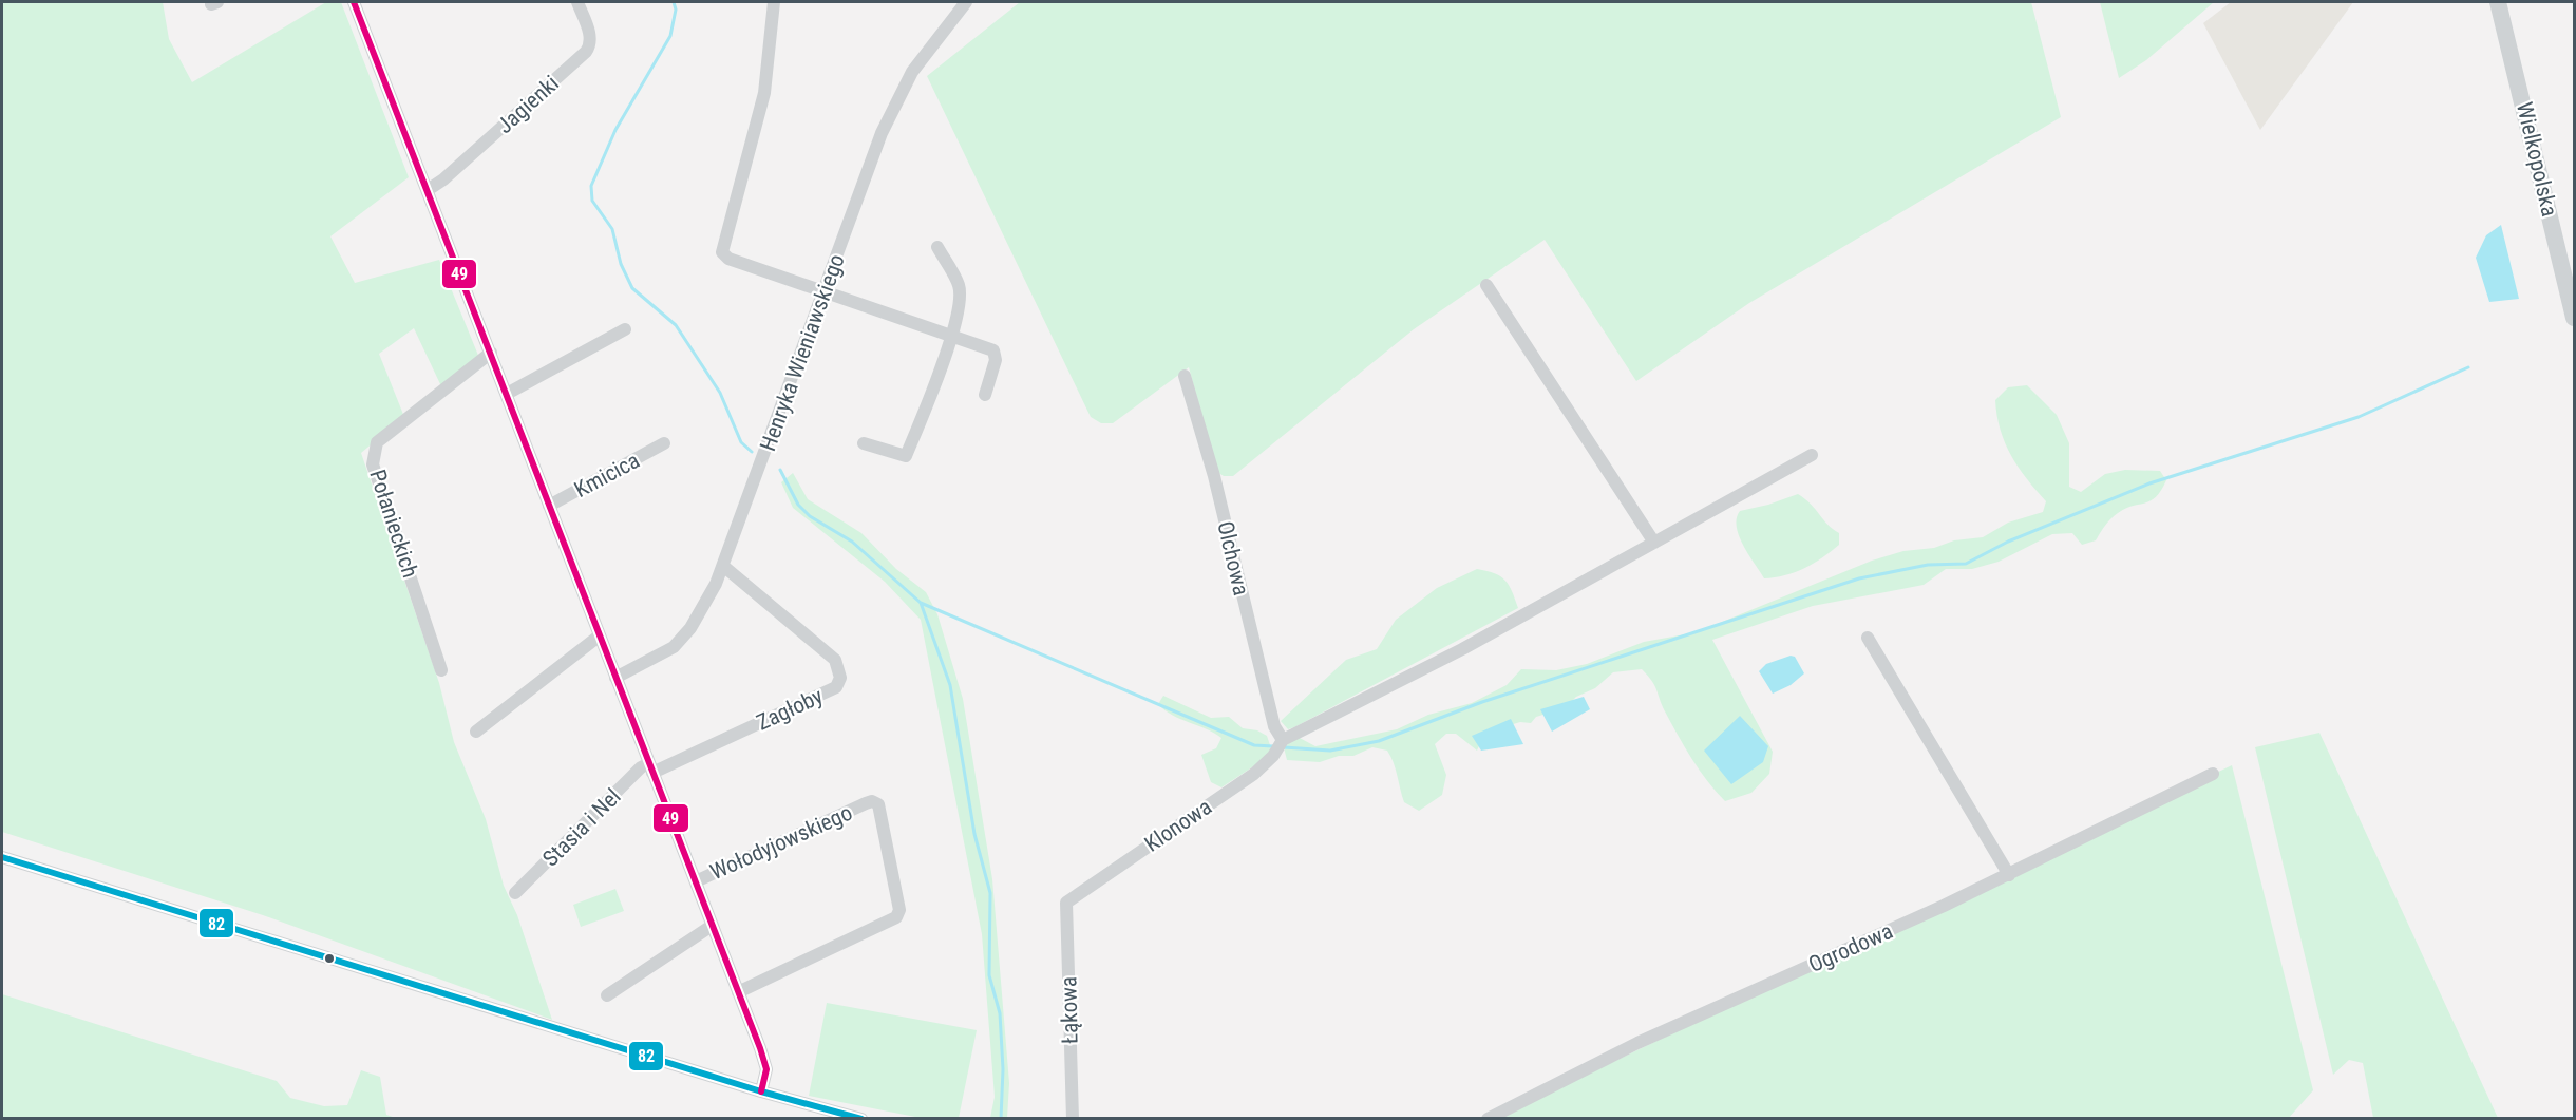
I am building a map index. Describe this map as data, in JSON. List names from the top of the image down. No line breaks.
{"streets":{"main road":["Wielkopolska"],"street":["Jagienki","Henryka Wieniawskiego","Kmicica","Połanieckich","Olchowa","Zagłoby","Klonowa","Stasia i Nel","Wołodyjowskiego","Ogrodowa","Łąkowa"]},"crossings":[["Henryka Wieniawskiego","Zagłoby"],["Olchowa","Klonowa"],["Zagłoby","Stasia i Nel"],["Klonowa","Łąkowa"]],"lines":["transit line 49","transit line 82"]}
